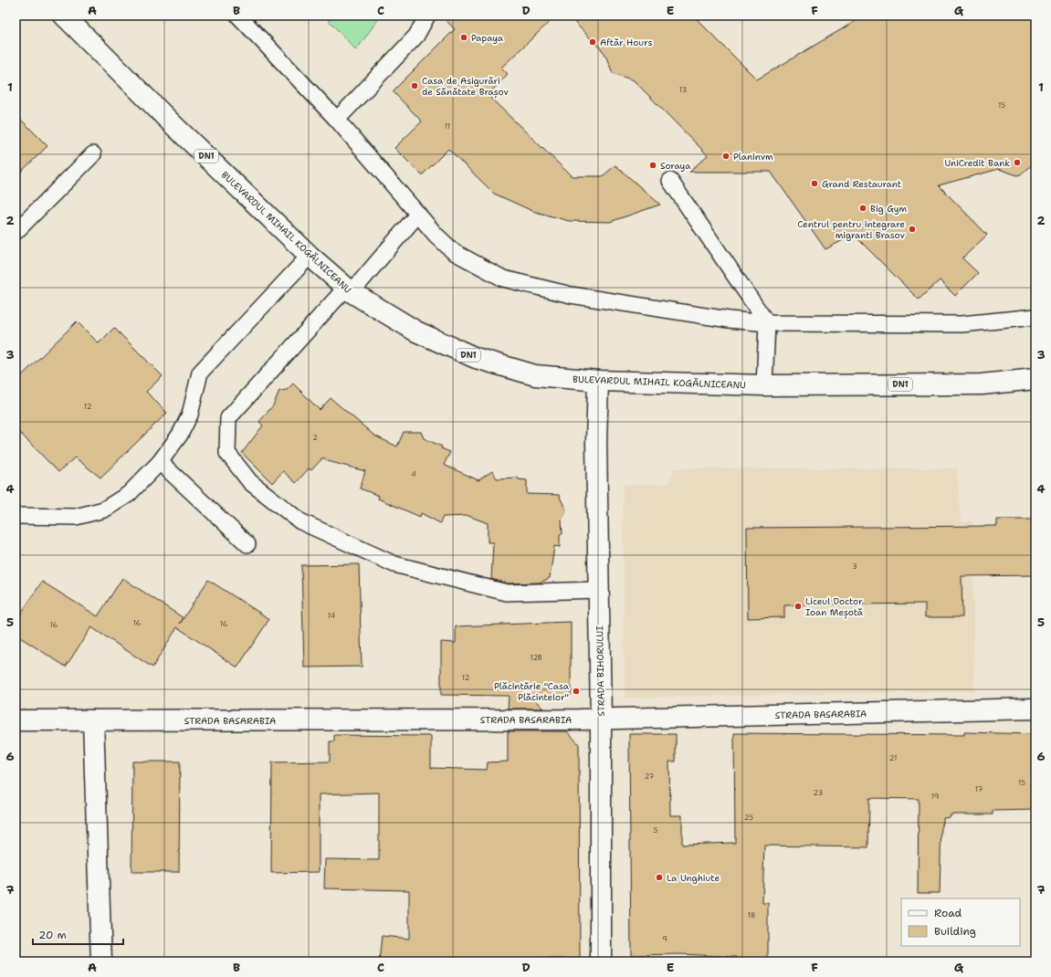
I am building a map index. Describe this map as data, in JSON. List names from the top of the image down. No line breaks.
{"streets":{"street":["DN1","BULEVARDUL MIHAIL KOGĂLNICEANU","STRADA BIHORULUI","STRADA BASARABIA"]},"crossings":[["BULEVARDUL MIHAIL KOGĂLNICEANU","STRADA BIHORULUI"],["STRADA BIHORULUI","STRADA BASARABIA"]],"places":["Papaya","Aftăr Hours","Casa de Asigurări de Sănătate Brașov","Planinvm","UniCredit Bank","Soraya","Grand Restaurant","Big Gym","Centrul pentru integrare migranti Brasov","Liceul Doctor Ioan Meșotă","Plăcintărie \"Casa Plăcintelor\"","La Unghiute"],"house_numbers":["13","15","11","12","2","4","3","14","16","16","16","12B","12","21","27","15","17","23","19","25","5","18","9"],"legend":["Road","Building"],"scale_bar":"20 m","grid":{"columns":["A","B","C","D","E","F","G"],"rows":["1","2","3","4","5","6","7"]}}
